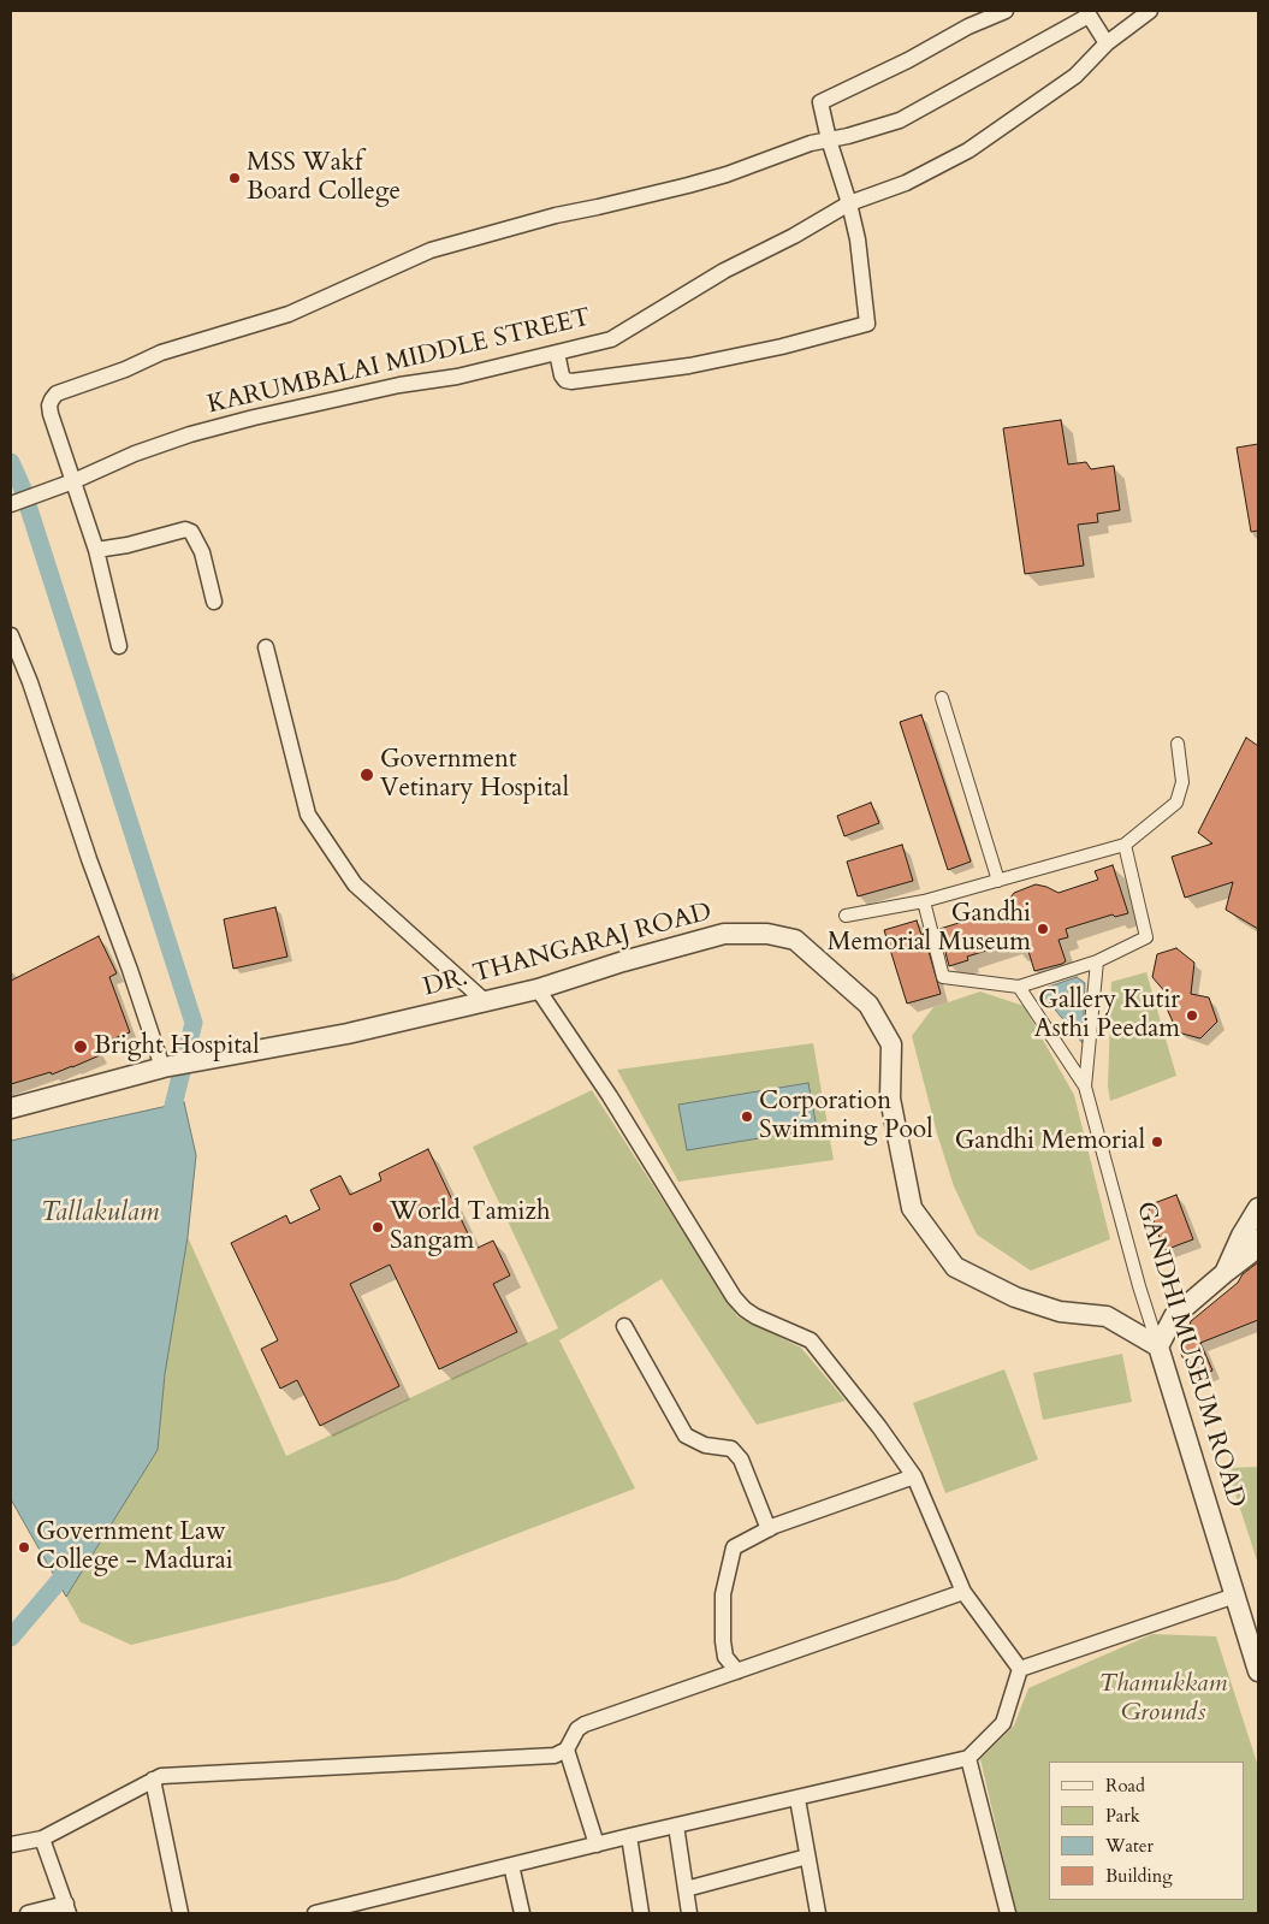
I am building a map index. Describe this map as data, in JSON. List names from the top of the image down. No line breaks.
{"streets":{"street":["KARUMBALAI MIDDLE STREET","DR. THANGARAJ ROAD","GANDHI MUSEUM ROAD"]},"crossings":[["DR. THANGARAJ ROAD","GANDHI MUSEUM ROAD"]],"water":["Tallakulam"],"parks":["Thamukkam Grounds"],"places":["MSS Wakf Board College","Government Vetinary Hospital","Gandhi Memorial Museum","Gallery Kutir Asthi Peedam","Bright Hospital","Corporation Swimming Pool","Gandhi Memorial","World Tamizh Sangam","Government Law College - Madurai"],"legend":["Road","Park","Water","Building"]}
